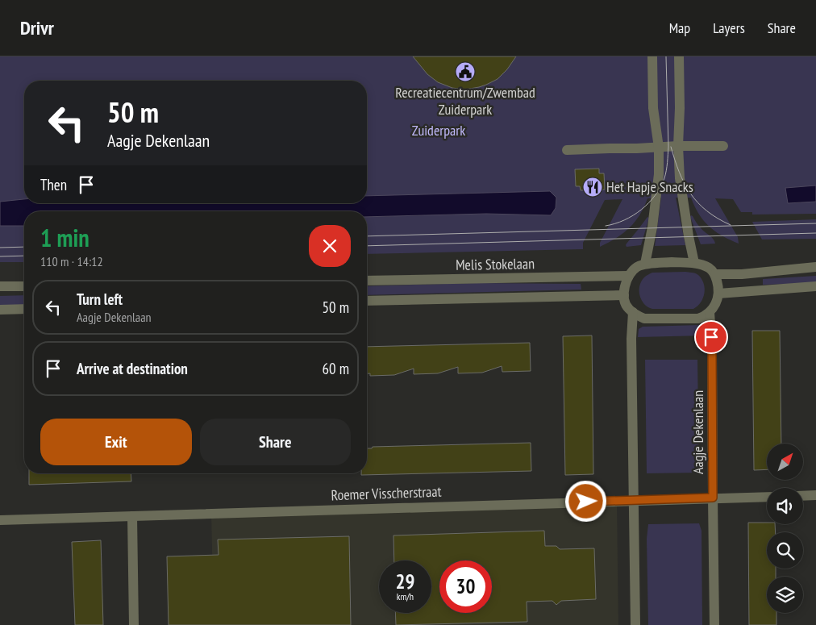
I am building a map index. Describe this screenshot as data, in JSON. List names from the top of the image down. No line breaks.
{"streets":{"street":["Melis Stokelaan","Aagje Dekenlaan","Roemer Visscherstraat"]},"crossings":[["Melis Stokelaan","Aagje Dekenlaan"],["Aagje Dekenlaan","Roemer Visscherstraat"]],"parks":["Zuiderpark"],"places":{"public building":["Recreatiecentrum/Zwembad Zuiderpark"],"restaurant":["Het Hapje Snacks"]},"north":"top right","page":{"header":"Drivr","nav":["Map","Layers","Share"],"turn":["50 m","Aagje Dekenlaan"],"then":"Then","heading":["1 min","110 m · 14:12"],"list":[{"name":"Turn left","note":"Aagje Dekenlaan","value":"50 m"},{"name":"Arrive at destination","value":"60 m"}],"buttons":["Exit","Share"],"speed":"29 km/h","limit":"30"}}
